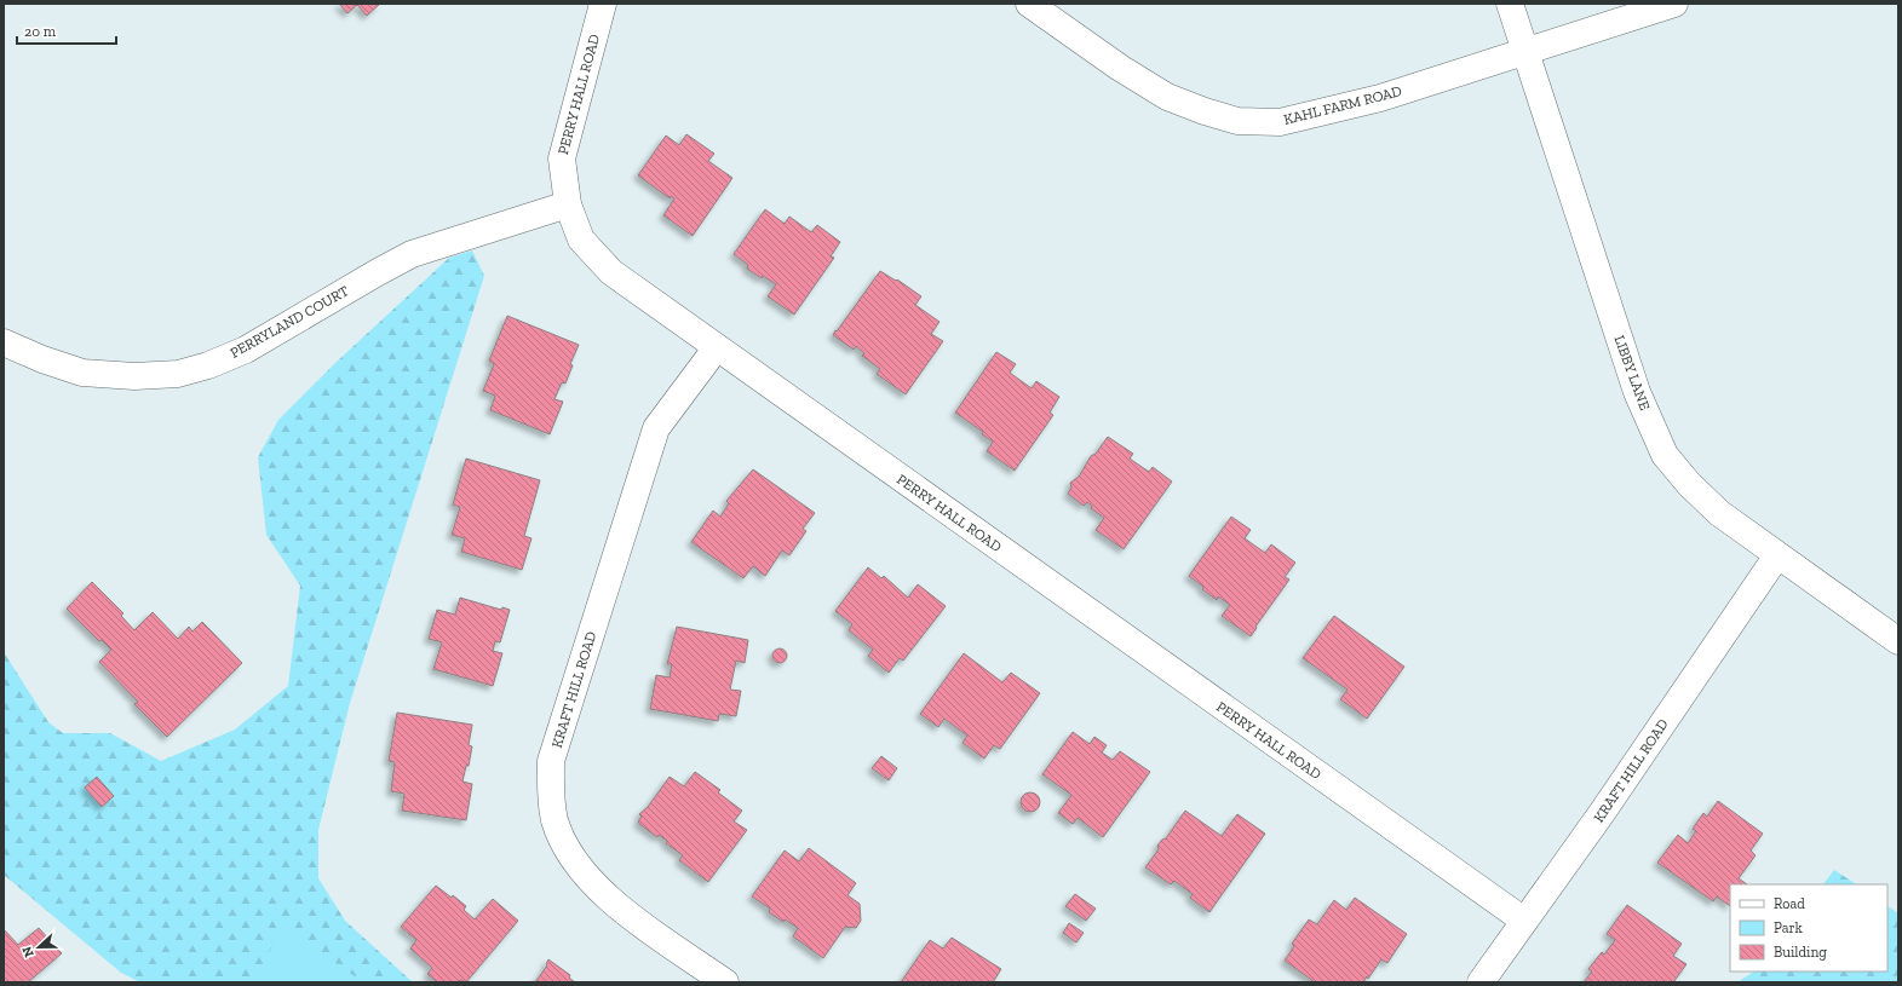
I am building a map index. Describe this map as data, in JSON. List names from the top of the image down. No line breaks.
{"streets":{"street":["PERRY HALL ROAD","KAHL FARM ROAD","PERRYLAND COURT","LIBBY LANE","KRAFT HILL ROAD"]},"crossings":[["PERRY HALL ROAD","PERRYLAND COURT"],["PERRY HALL ROAD","KRAFT HILL ROAD"],["KAHL FARM ROAD","LIBBY LANE"],["LIBBY LANE","KRAFT HILL ROAD"]],"legend":["Road","Park","Building"],"scale_bar":"20 m","north":"left"}
